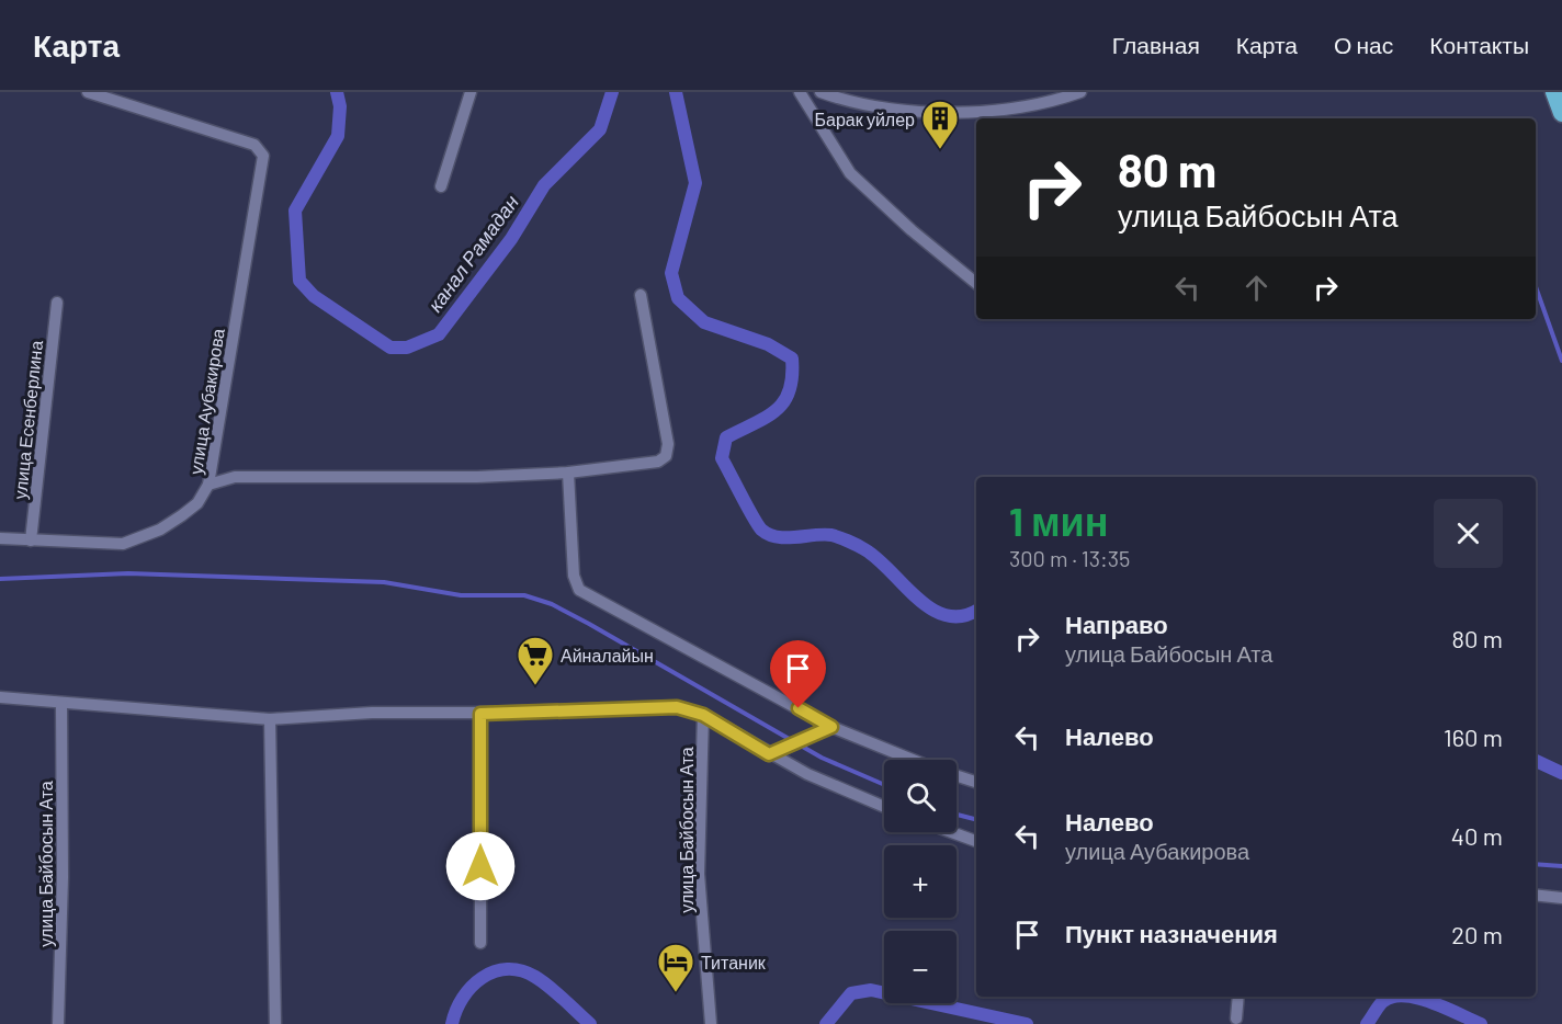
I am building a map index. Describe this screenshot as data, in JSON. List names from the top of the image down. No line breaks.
{"streets":{"street":["улица Аубакирова","улица Есенберлина","улица Байбосын Ата"]},"water":["канал Рамадан"],"places":{"building":["Барак уйлер"],"supermarket":["Айналайын"],"hotel":["Титаник"]},"page":{"header":"Карта","nav":["Главная","Карта","О нас","Контакты"],"turn":["80 m","улица Байбосын Ата"],"heading":["1 мин","300 m · 13:35"],"list":[{"name":"Направо","note":"улица Байбосын Ата","value":"80 m"},{"name":"Налево","value":"160 m"},{"name":"Налево","note":"улица Аубакирова","value":"40 m"},{"name":"Пункт назначения","value":"20 m"}],"map_buttons":["+","−"]}}
